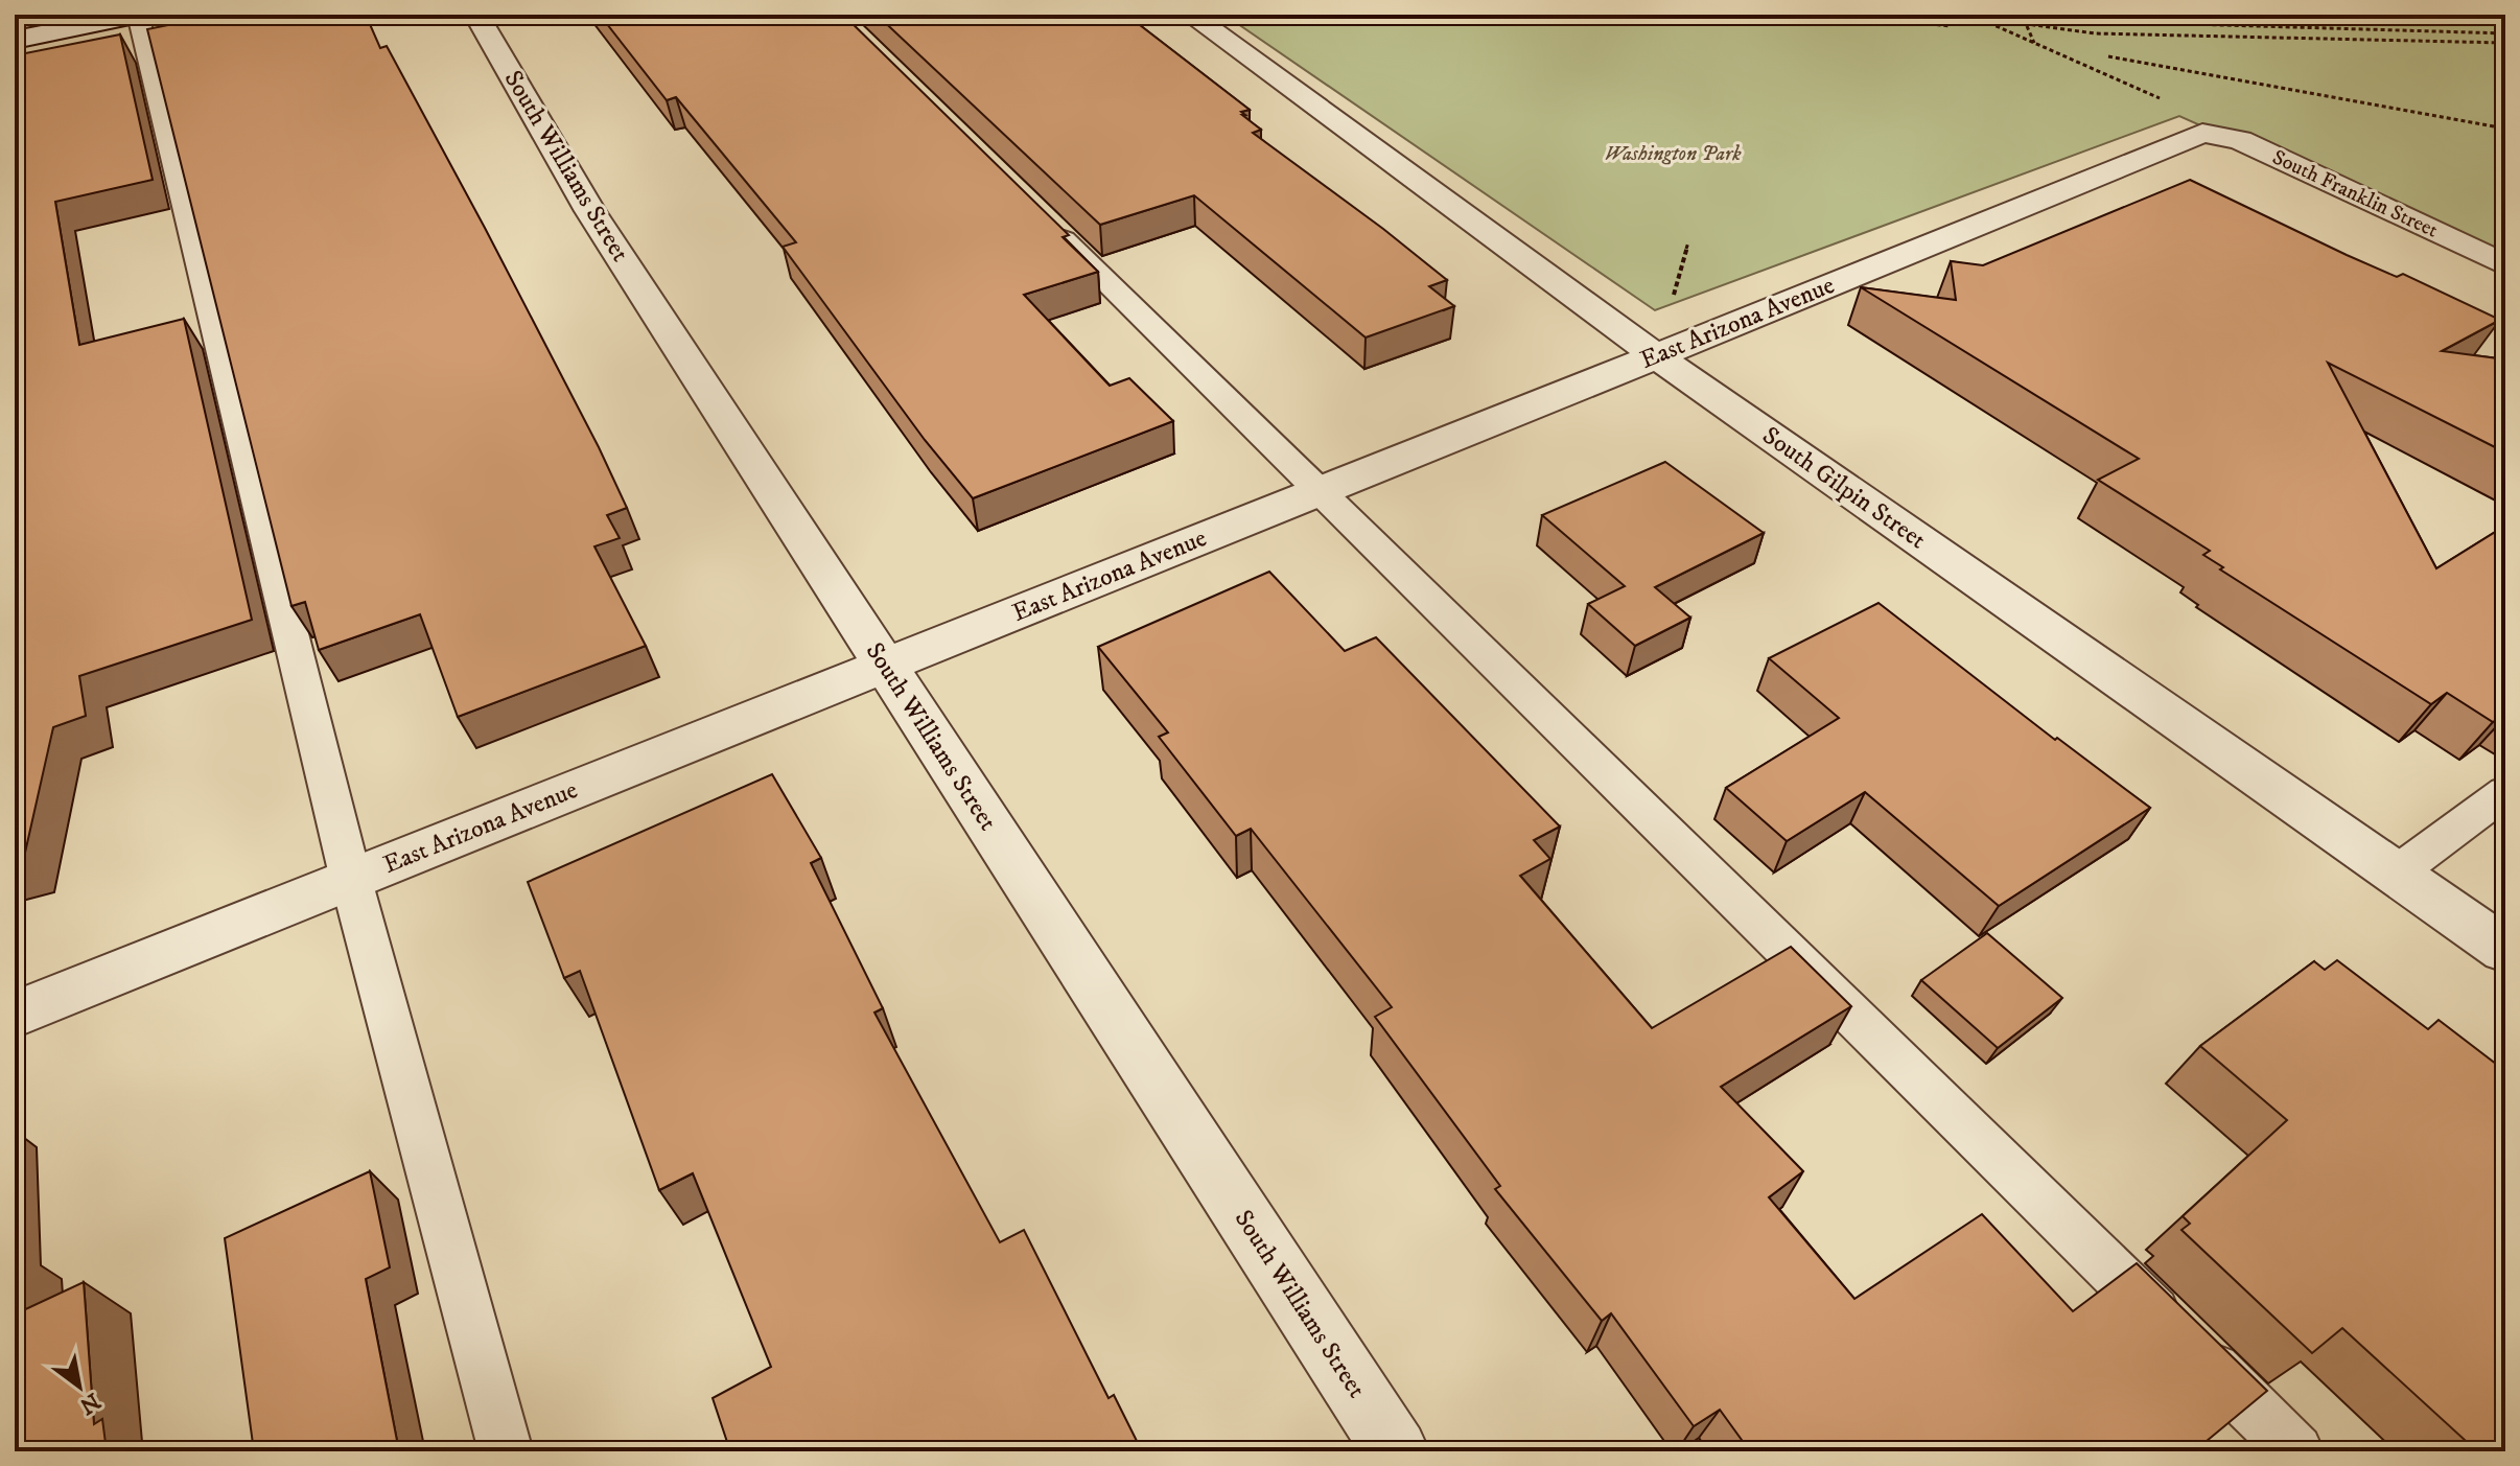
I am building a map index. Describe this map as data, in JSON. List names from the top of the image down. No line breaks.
{"streets":{"street":["South Williams Street","South Franklin Street","East Arizona Avenue","South Gilpin Street"]},"crossings":[["South Williams Street","East Arizona Avenue"],["South Franklin Street","East Arizona Avenue"],["East Arizona Avenue","South Gilpin Street"]],"parks":["Washington Park"],"north":"bottom right"}
